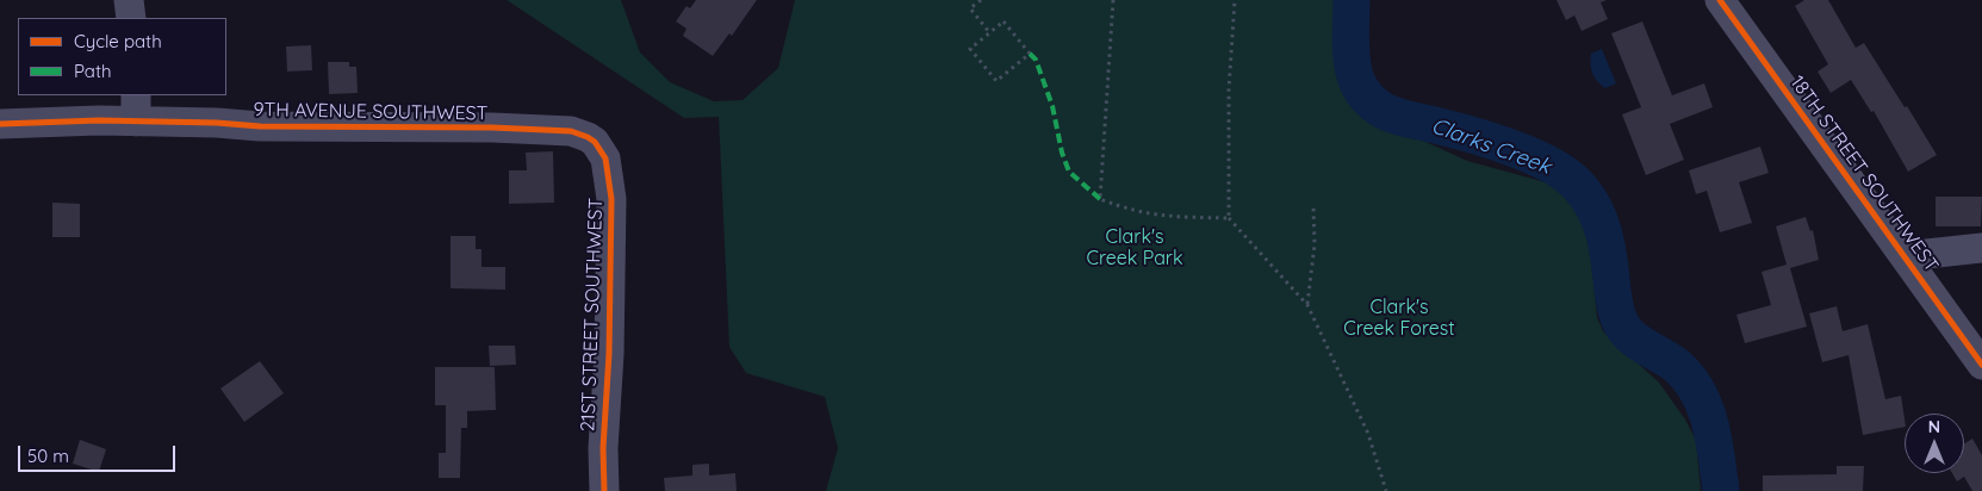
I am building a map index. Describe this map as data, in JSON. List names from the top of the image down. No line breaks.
{"streets":{"street":["9TH AVENUE SOUTHWEST","18TH STREET SOUTHWEST","21ST STREET SOUTHWEST"]},"crossings":[["9TH AVENUE SOUTHWEST","21ST STREET SOUTHWEST"]],"water":["Clarks Creek"],"parks":["Clark's Creek Park","Clark's Creek Forest"],"legend":["Cycle path","Path"],"scale_bar":"50 m","north":"top"}
